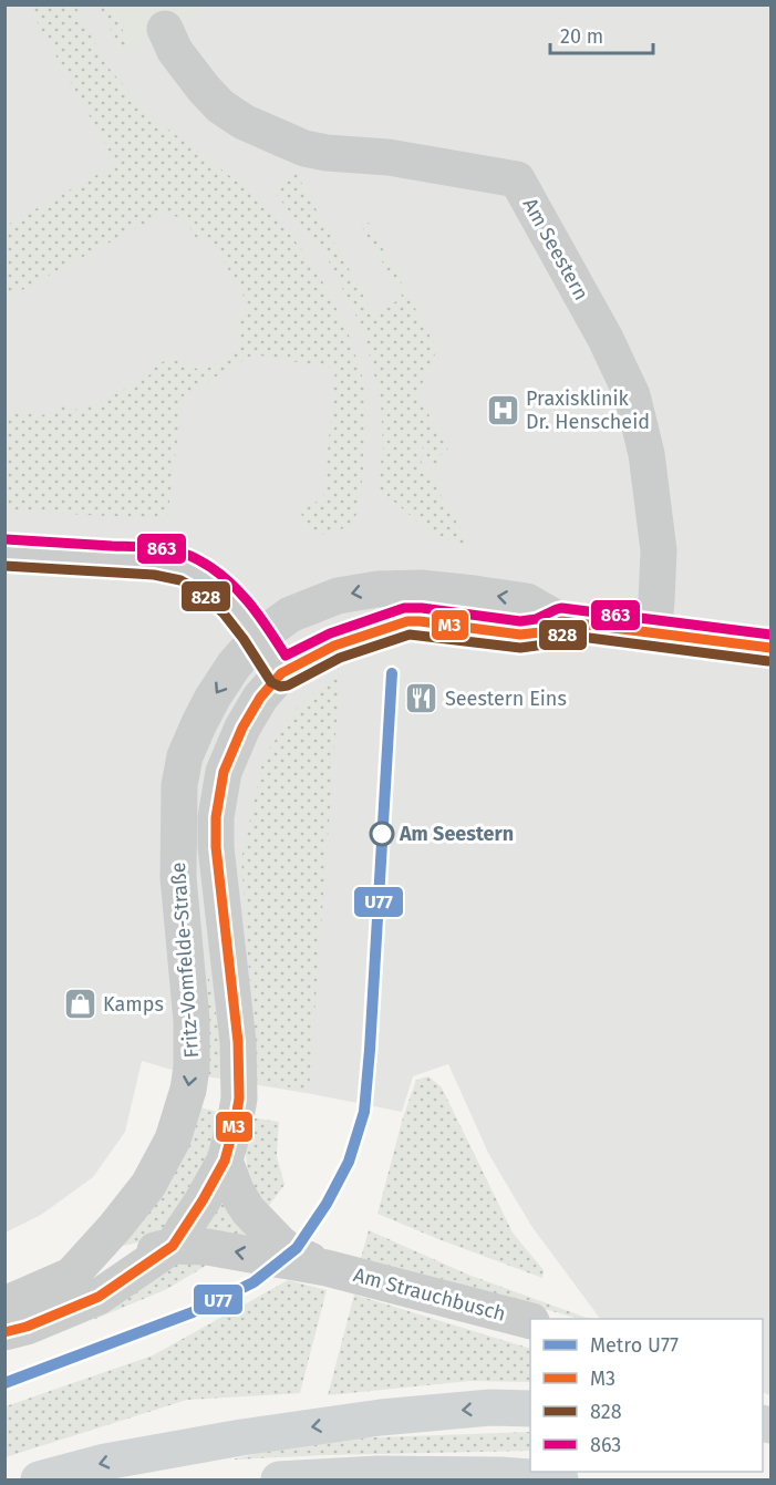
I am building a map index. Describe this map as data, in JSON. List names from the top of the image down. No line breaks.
{"streets":{"street":["Am Seestern","Fritz-Vomfelde-Straße","Am Strauchbusch"]},"crossings":[["Fritz-Vomfelde-Straße","Am Strauchbusch"]],"places":{"hospital":["Praxisklinik Dr. Henscheid"],"restaurant":["Seestern Eins"],"other":["Am Seestern"],"shop":["Kamps"]},"lines":["transit line 863","transit line 828","transit line M3","metro line U77"],"legend":["Metro U77","M3","828","863"],"scale_bar":"20 m"}
